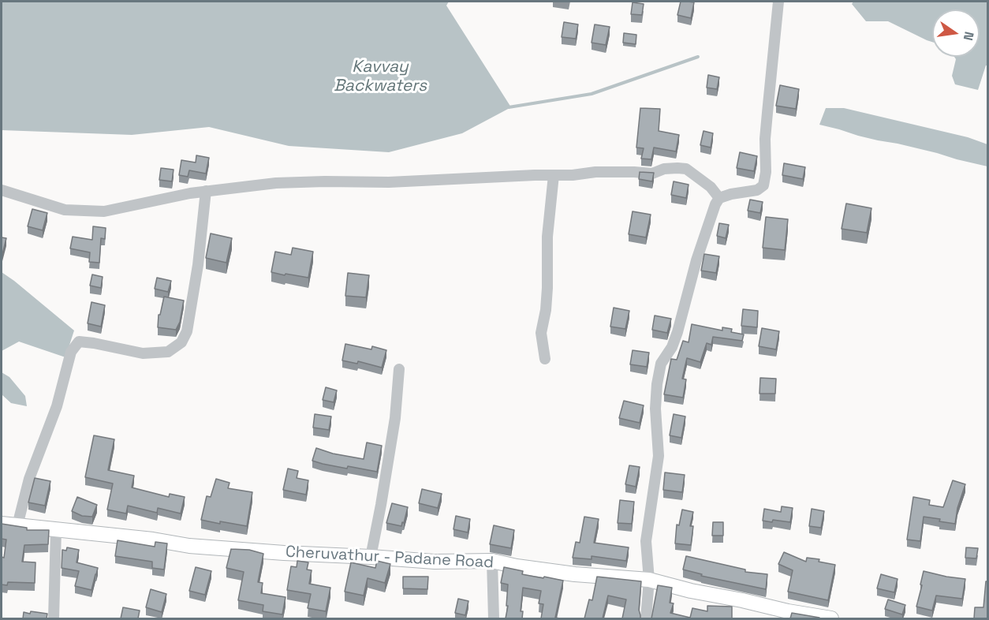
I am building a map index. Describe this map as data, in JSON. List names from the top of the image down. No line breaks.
{"streets":{"main road":["Cheruvathur - Padane Road"]},"water":["Kavvay Backwaters"],"north":"right"}
